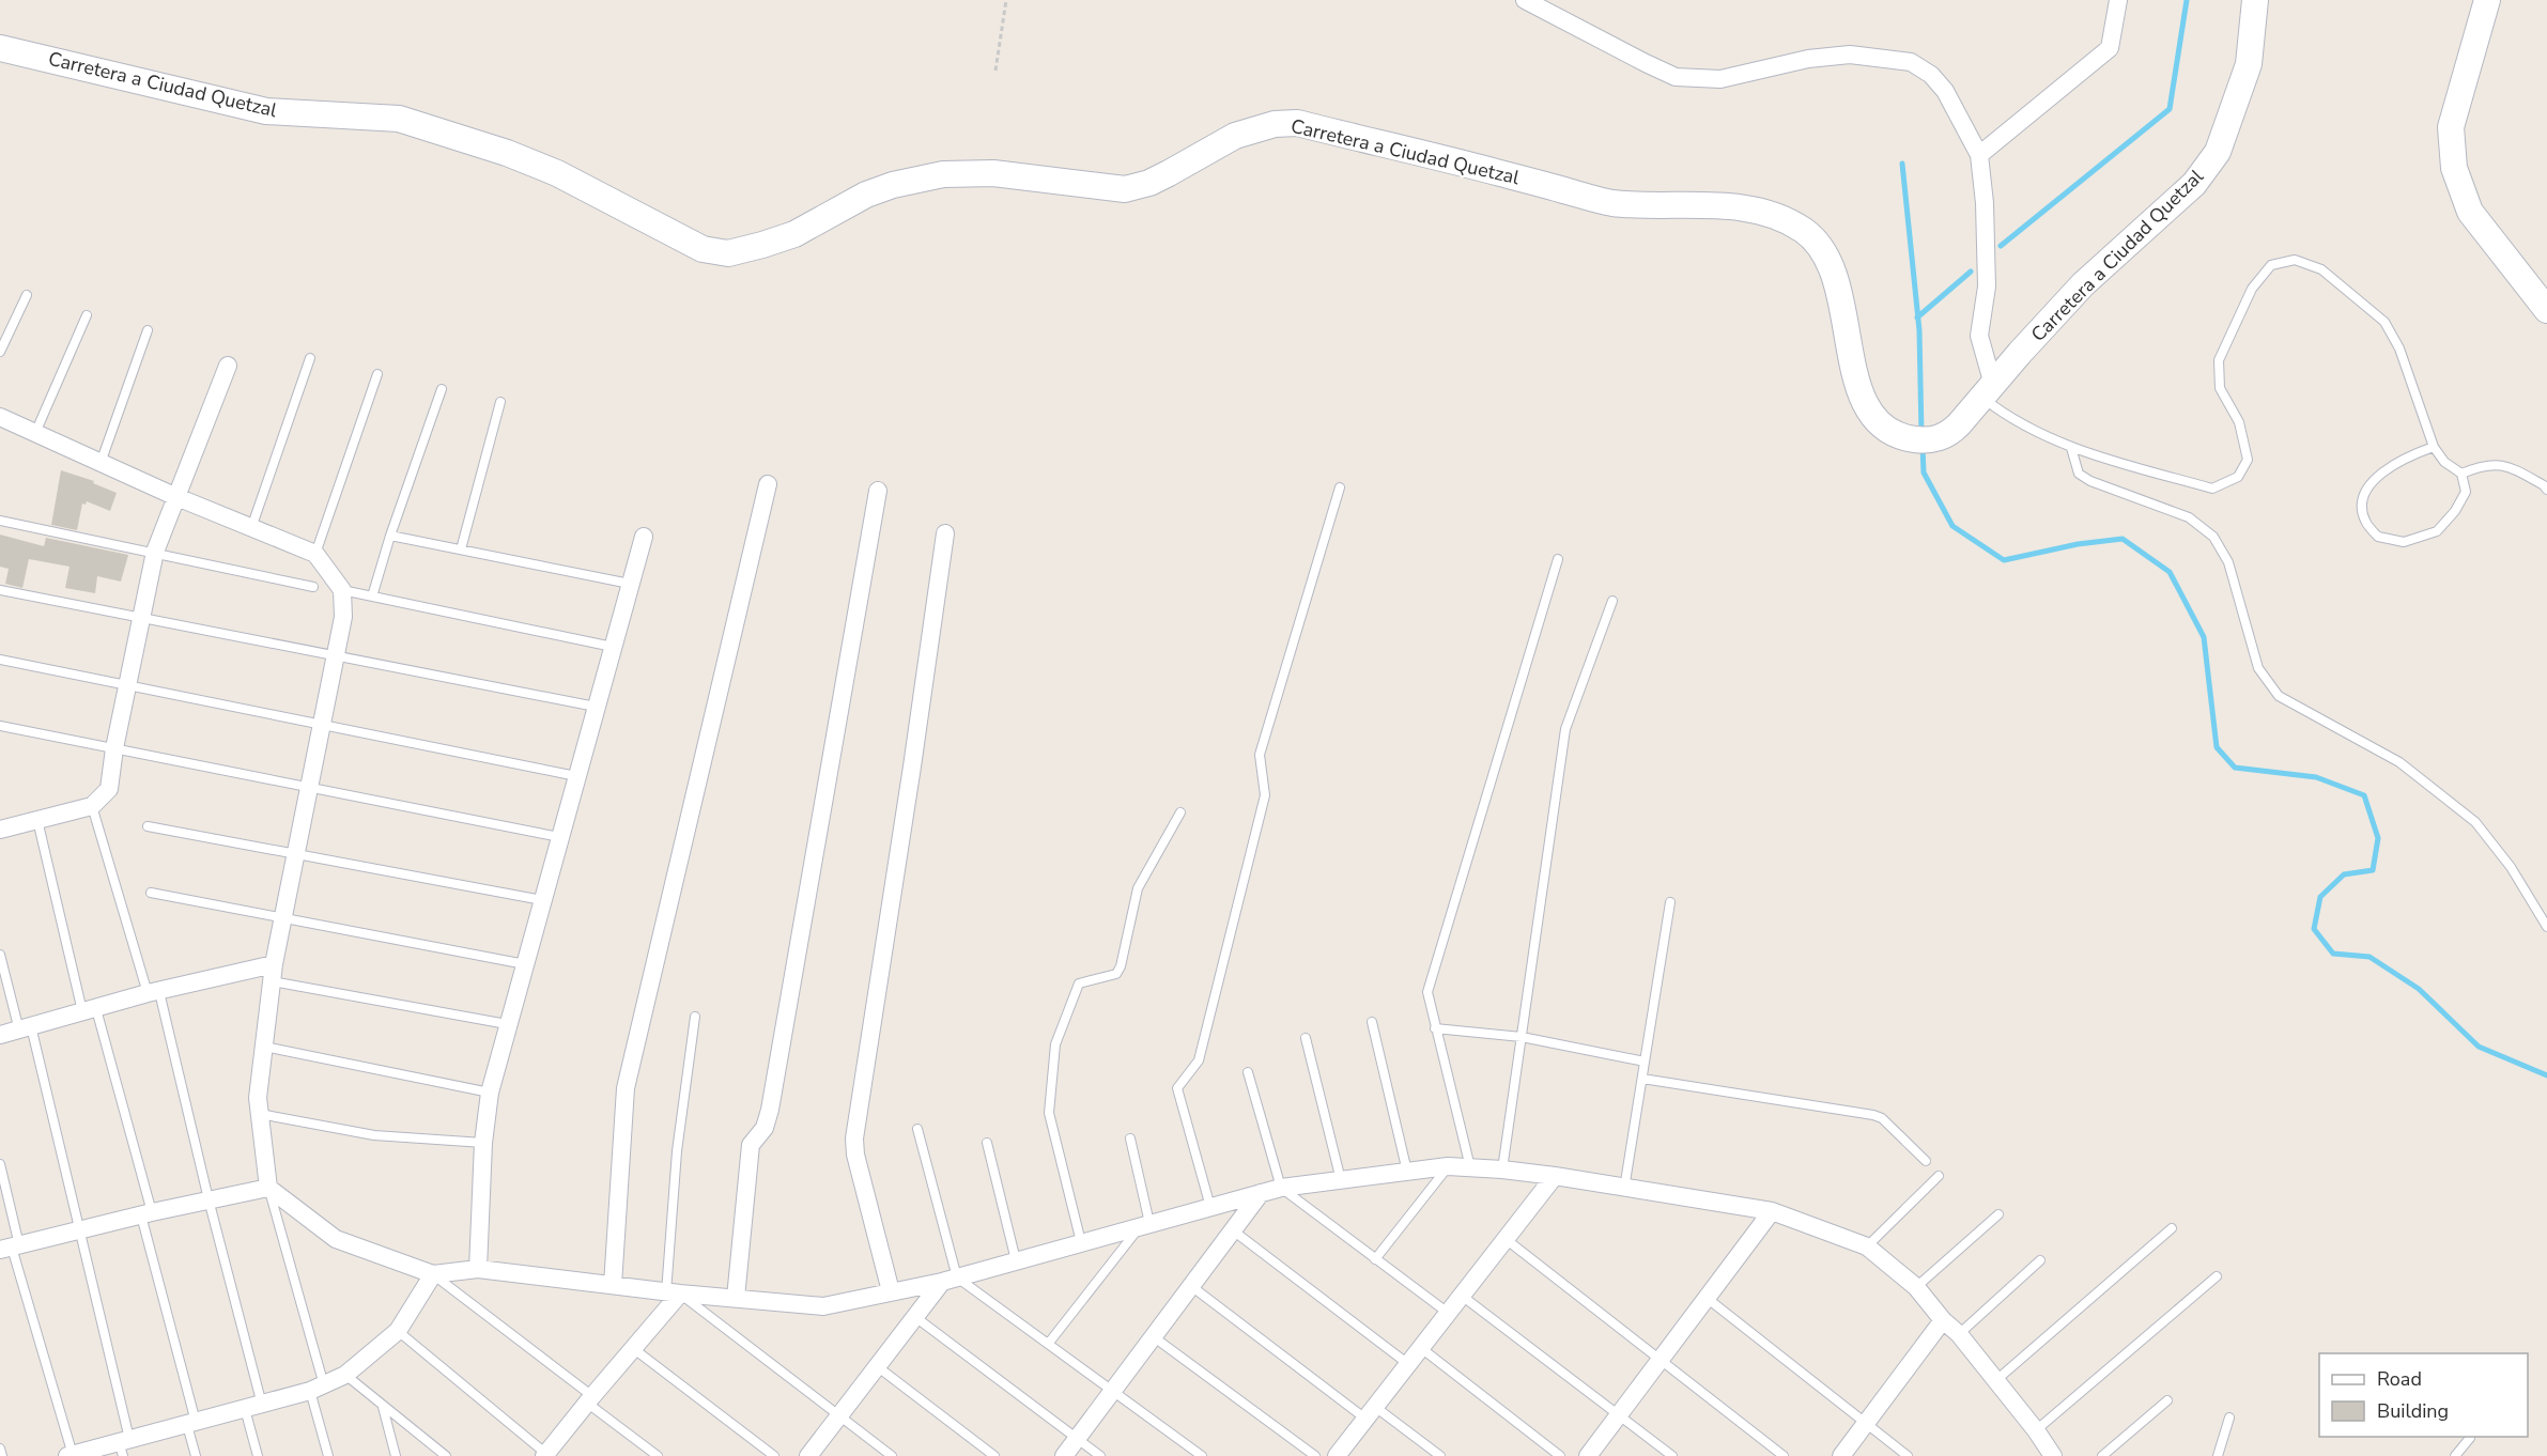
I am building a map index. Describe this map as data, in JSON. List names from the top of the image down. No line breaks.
{"streets":{"main road":["Carretera a Ciudad Quetzal"]},"legend":["Road","Building"]}
